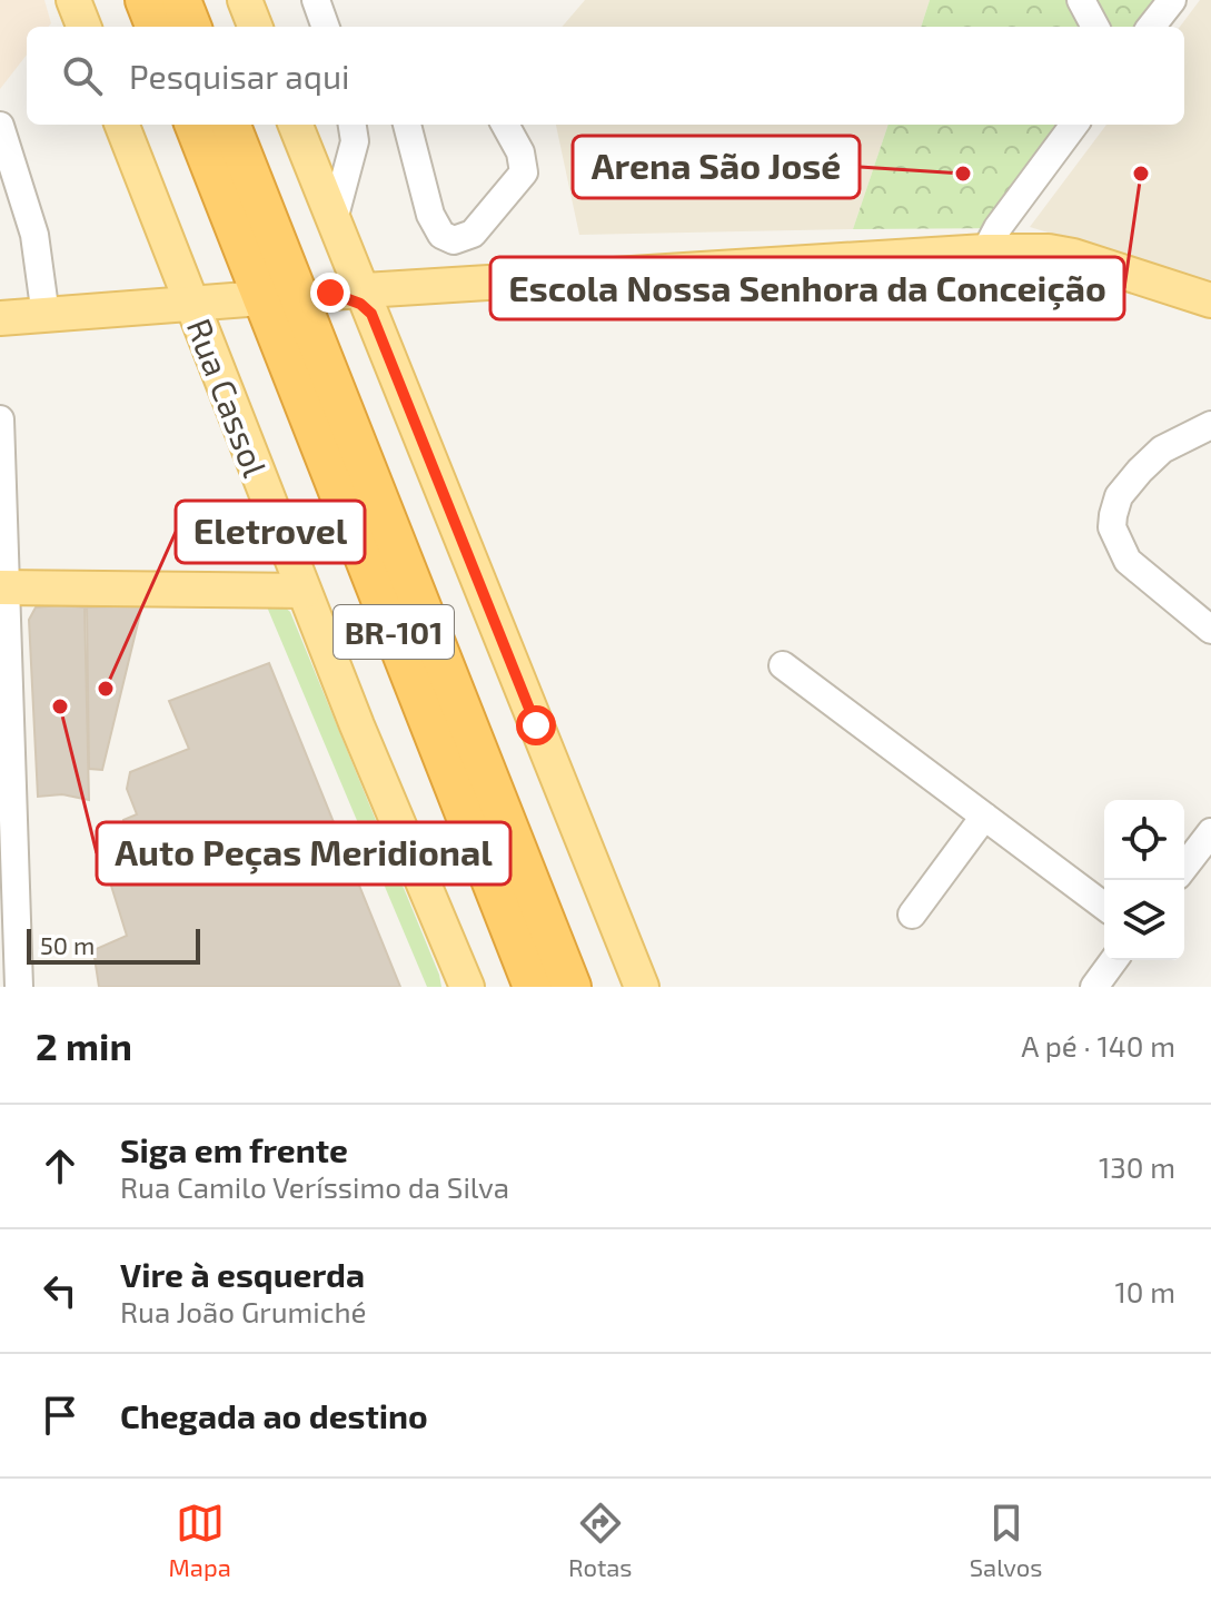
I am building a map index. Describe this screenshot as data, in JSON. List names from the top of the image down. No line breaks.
{"streets":{"highway":["BR-101"],"main road":["Rua Cassol"]},"places":["Arena São José","Escola Nossa Senhora da Conceição","Eletrovel","Auto Peças Meridional"],"scale_bar":"50 m","page":{"search":"Pesquisar aqui","scale":"50 m","heading":["2 min","A pé · 140 m"],"list":[["Siga em frente","Rua Camilo Veríssimo da Silva","130 m"],["Vire à esquerda","Rua João Grumiché","10 m"],"Chegada ao destino"],"nav":["Mapa","Rotas","Salvos"]}}
